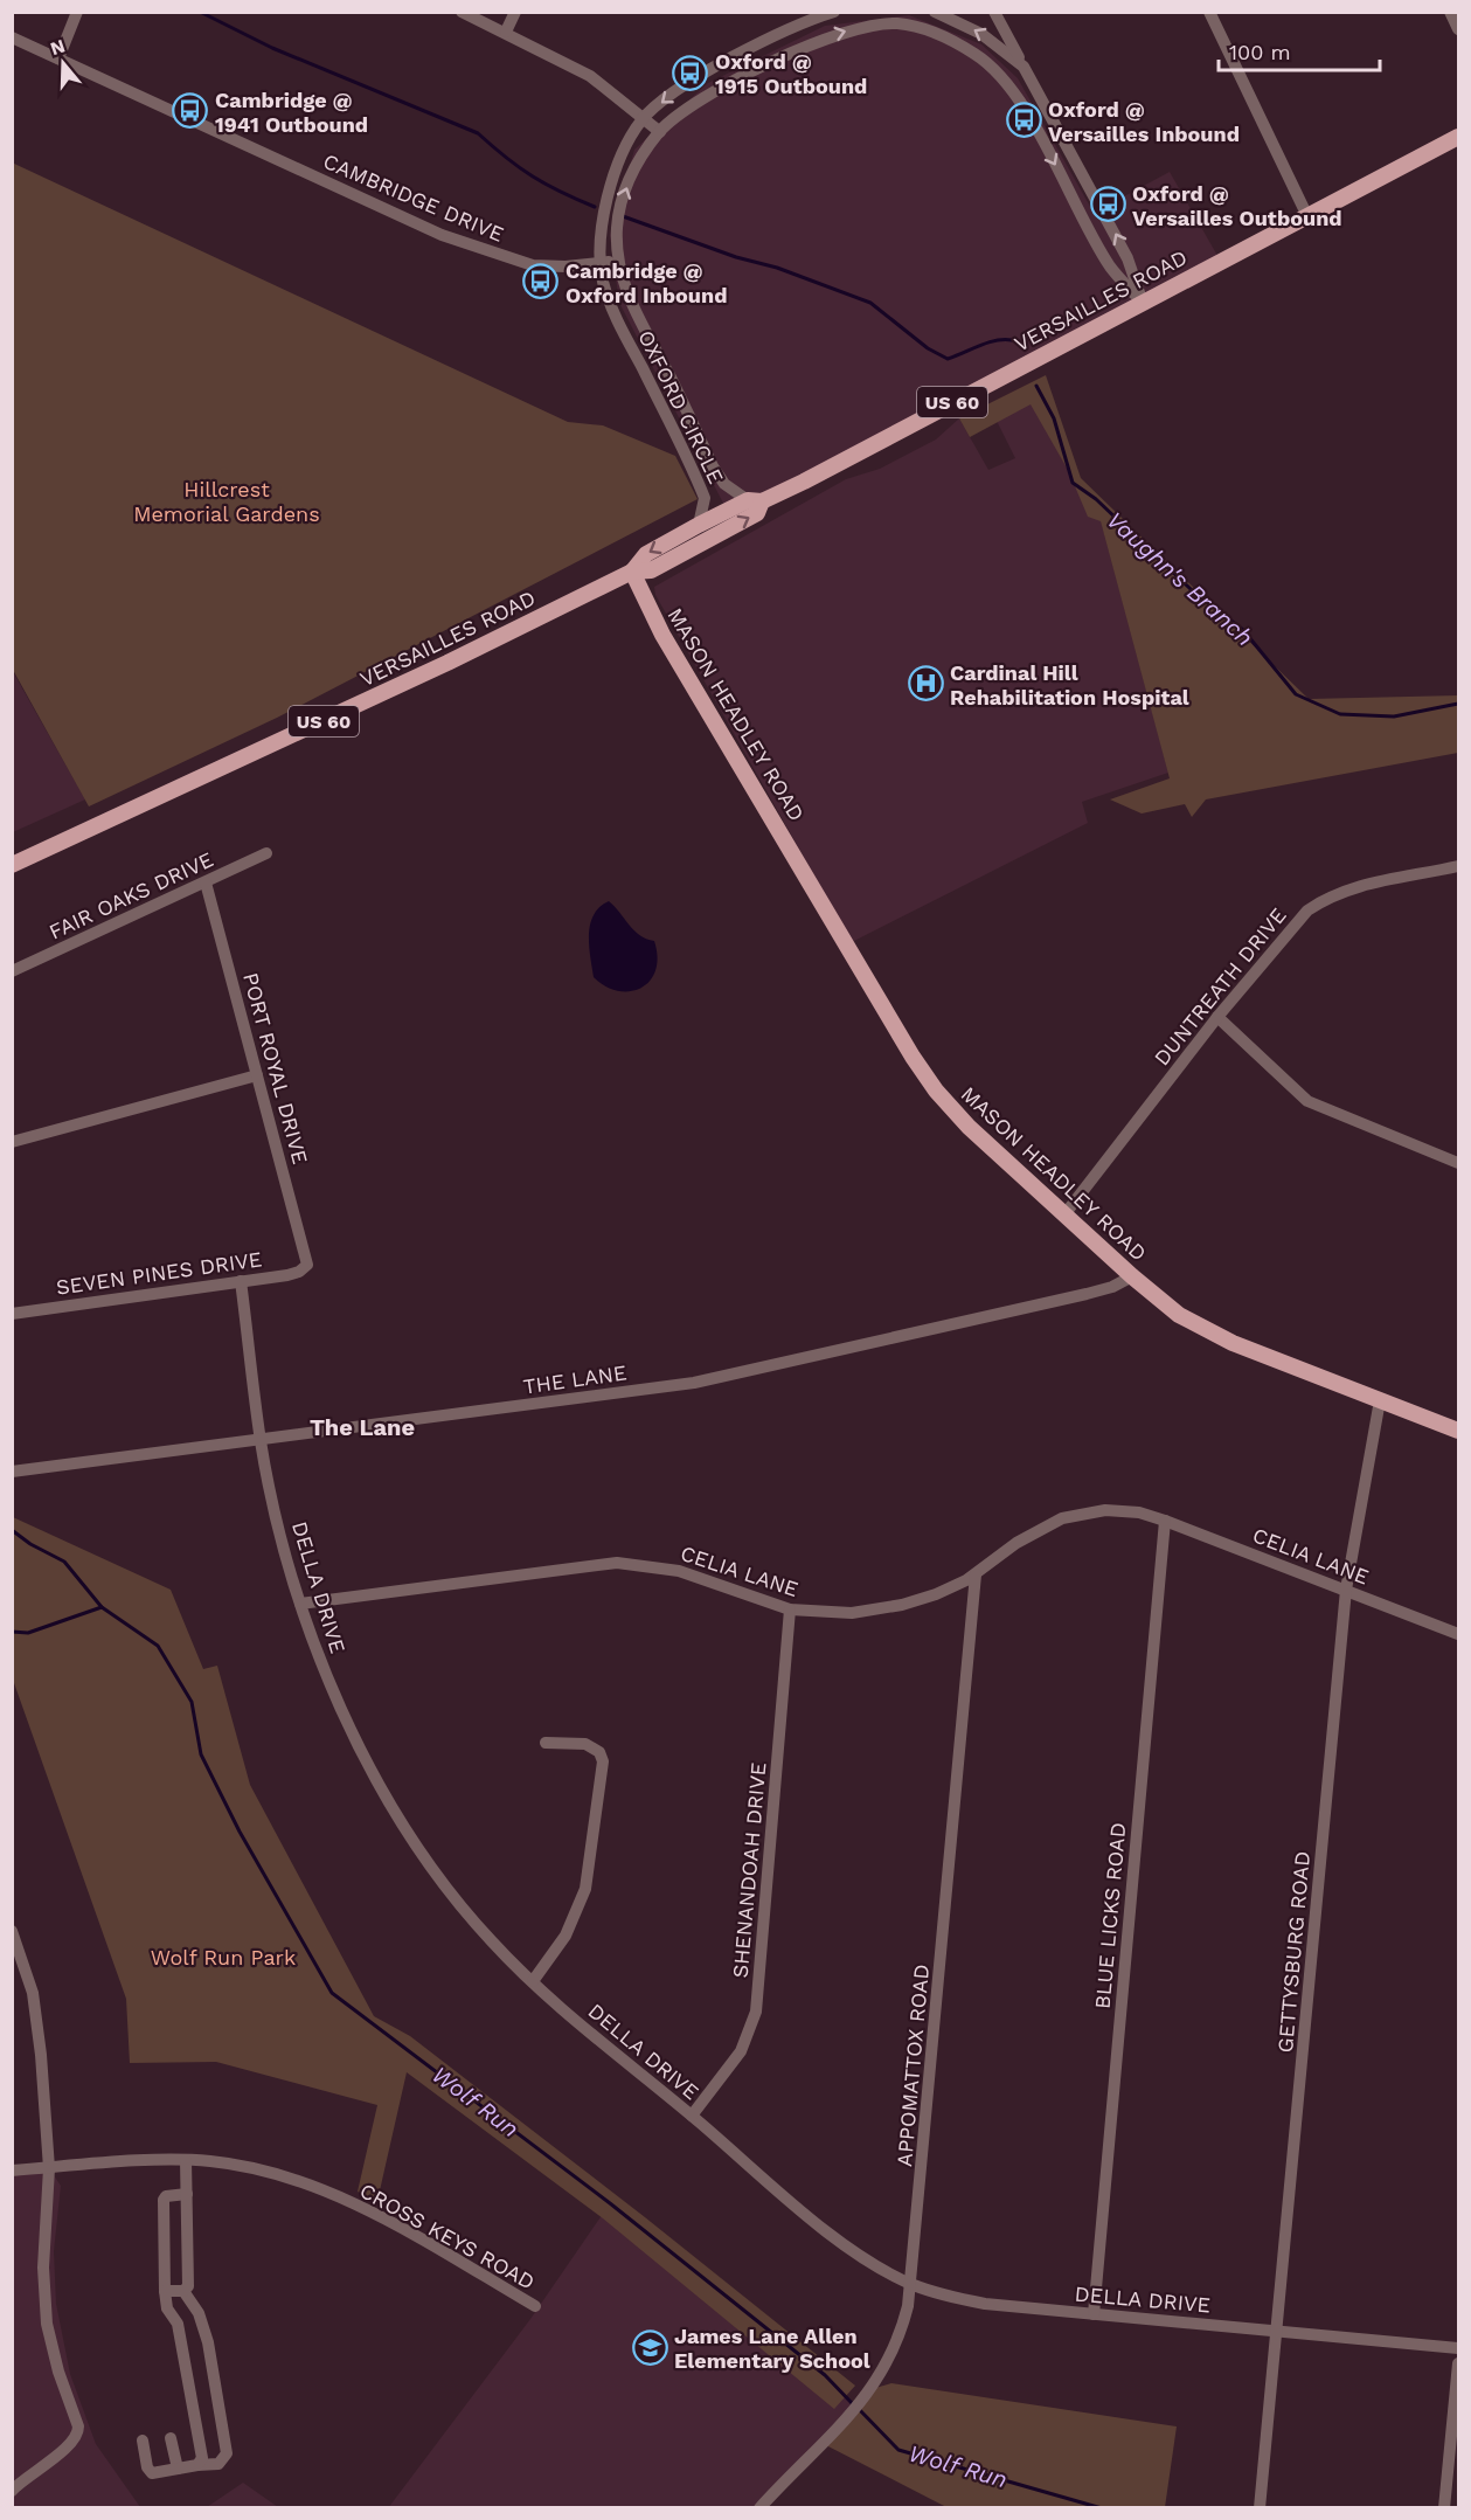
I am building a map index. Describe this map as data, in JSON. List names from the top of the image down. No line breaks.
{"streets":{"main road":["VERSAILLES ROAD","US 60","MASON HEADLEY ROAD"],"street":["CAMBRIDGE DRIVE","OXFORD CIRCLE","FAIR OAKS DRIVE","DUNTREATH DRIVE","PORT ROYAL DRIVE","SEVEN PINES DRIVE","THE LANE","CELIA LANE","DELLA DRIVE","SHENANDOAH DRIVE","BLUE LICKS ROAD","GETTYSBURG ROAD","APPOMATTOX ROAD","CROSS KEYS ROAD"]},"crossings":[["CAMBRIDGE DRIVE","OXFORD CIRCLE"],["VERSAILLES ROAD","OXFORD CIRCLE"],["VERSAILLES ROAD","MASON HEADLEY ROAD"],["MASON HEADLEY ROAD","DUNTREATH DRIVE"],["MASON HEADLEY ROAD","THE LANE"],["MASON HEADLEY ROAD","GETTYSBURG ROAD"],["FAIR OAKS DRIVE","PORT ROYAL DRIVE"],["PORT ROYAL DRIVE","SEVEN PINES DRIVE"],["SEVEN PINES DRIVE","DELLA DRIVE"],["THE LANE","DELLA DRIVE"],["CELIA LANE","DELLA DRIVE"],["CELIA LANE","SHENANDOAH DRIVE"],["CELIA LANE","BLUE LICKS ROAD"],["CELIA LANE","GETTYSBURG ROAD"],["CELIA LANE","APPOMATTOX ROAD"],["DELLA DRIVE","SHENANDOAH DRIVE"],["DELLA DRIVE","BLUE LICKS ROAD"],["DELLA DRIVE","GETTYSBURG ROAD"],["DELLA DRIVE","APPOMATTOX ROAD"]],"districts":["The Lane"],"water":["Vaughn's Branch","Wolf Run"],"parks":["Hillcrest Memorial Gardens","Wolf Run Park"],"places":{"bus stop":["Oxford @ 1915 Outbound","Cambridge @ 1941 Outbound","Oxford @ Versailles Inbound","Oxford @ Versailles Outbound","Cambridge @ Oxford Inbound"],"hospital":["Cardinal Hill Rehabilitation Hospital"],"school or university":["James Lane Allen Elementary School"]},"scale_bar":"100 m","north":"top"}
